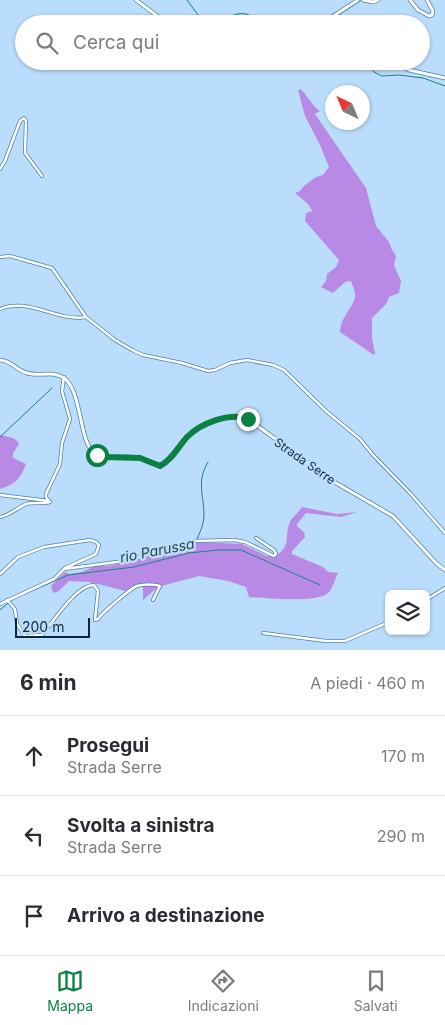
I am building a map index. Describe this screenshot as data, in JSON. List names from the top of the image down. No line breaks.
{"streets":{"main road":["Strada Serre"]},"water":["rio Parussa"],"scale_bar":"200 m","north":"top left","page":{"search":"Cerca qui","scale":"200 m","heading":["6 min","A piedi · 460 m"],"list":[["Prosegui","Strada Serre","170 m"],["Svolta a sinistra","Strada Serre","290 m"],"Arrivo a destinazione"],"nav":["Mappa","Indicazioni","Salvati"]}}
